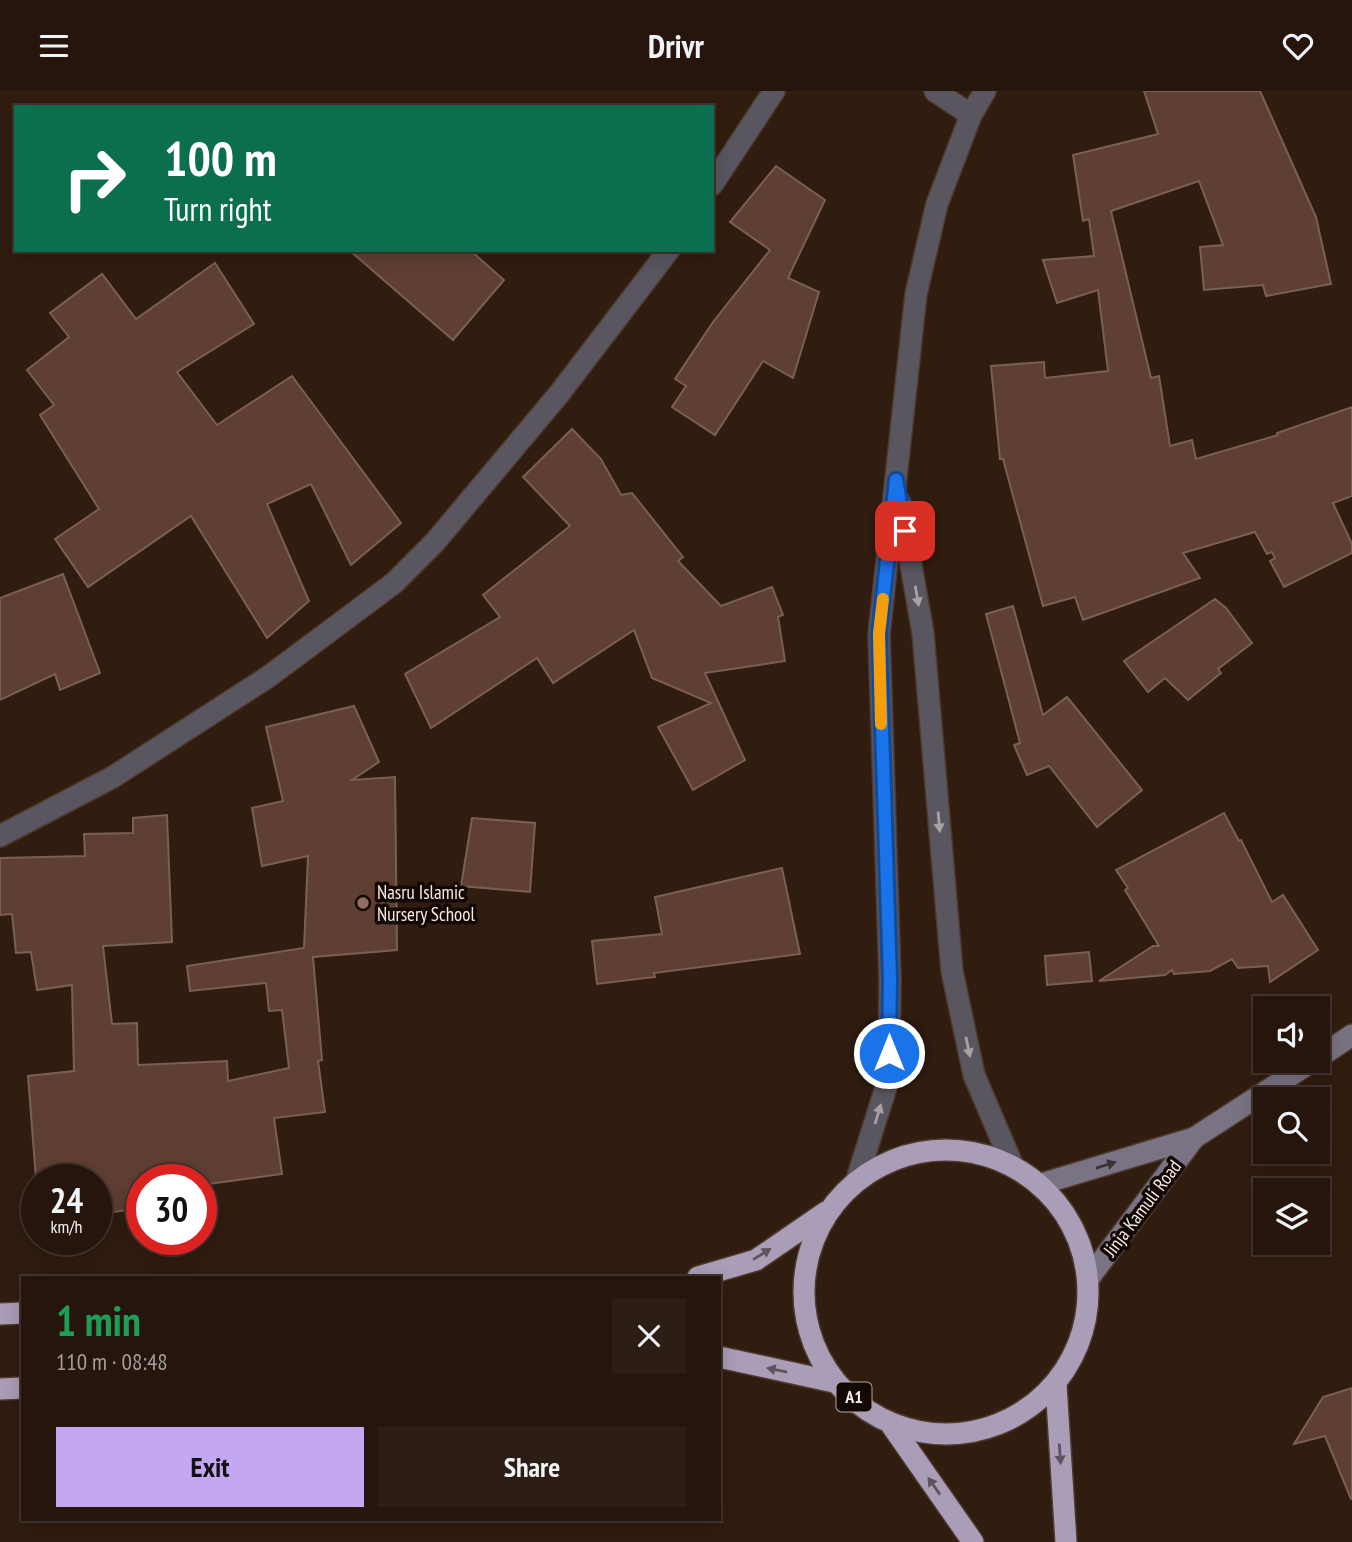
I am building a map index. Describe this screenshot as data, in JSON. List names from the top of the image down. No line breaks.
{"streets":{"highway":["A1"],"main road":["Jinja Kamuli Road"]},"crossings":[["Jinja Kamuli Road","A1"]],"one_way":["Jinja Kamuli Road"],"places":["Nasru Islamic Nursery School"],"page":{"header":"Drivr","turn":["100 m","Turn right"],"speed":"24 km/h","limit":"30","heading":["1 min","110 m · 08:48"],"buttons":["Exit","Share"]}}
